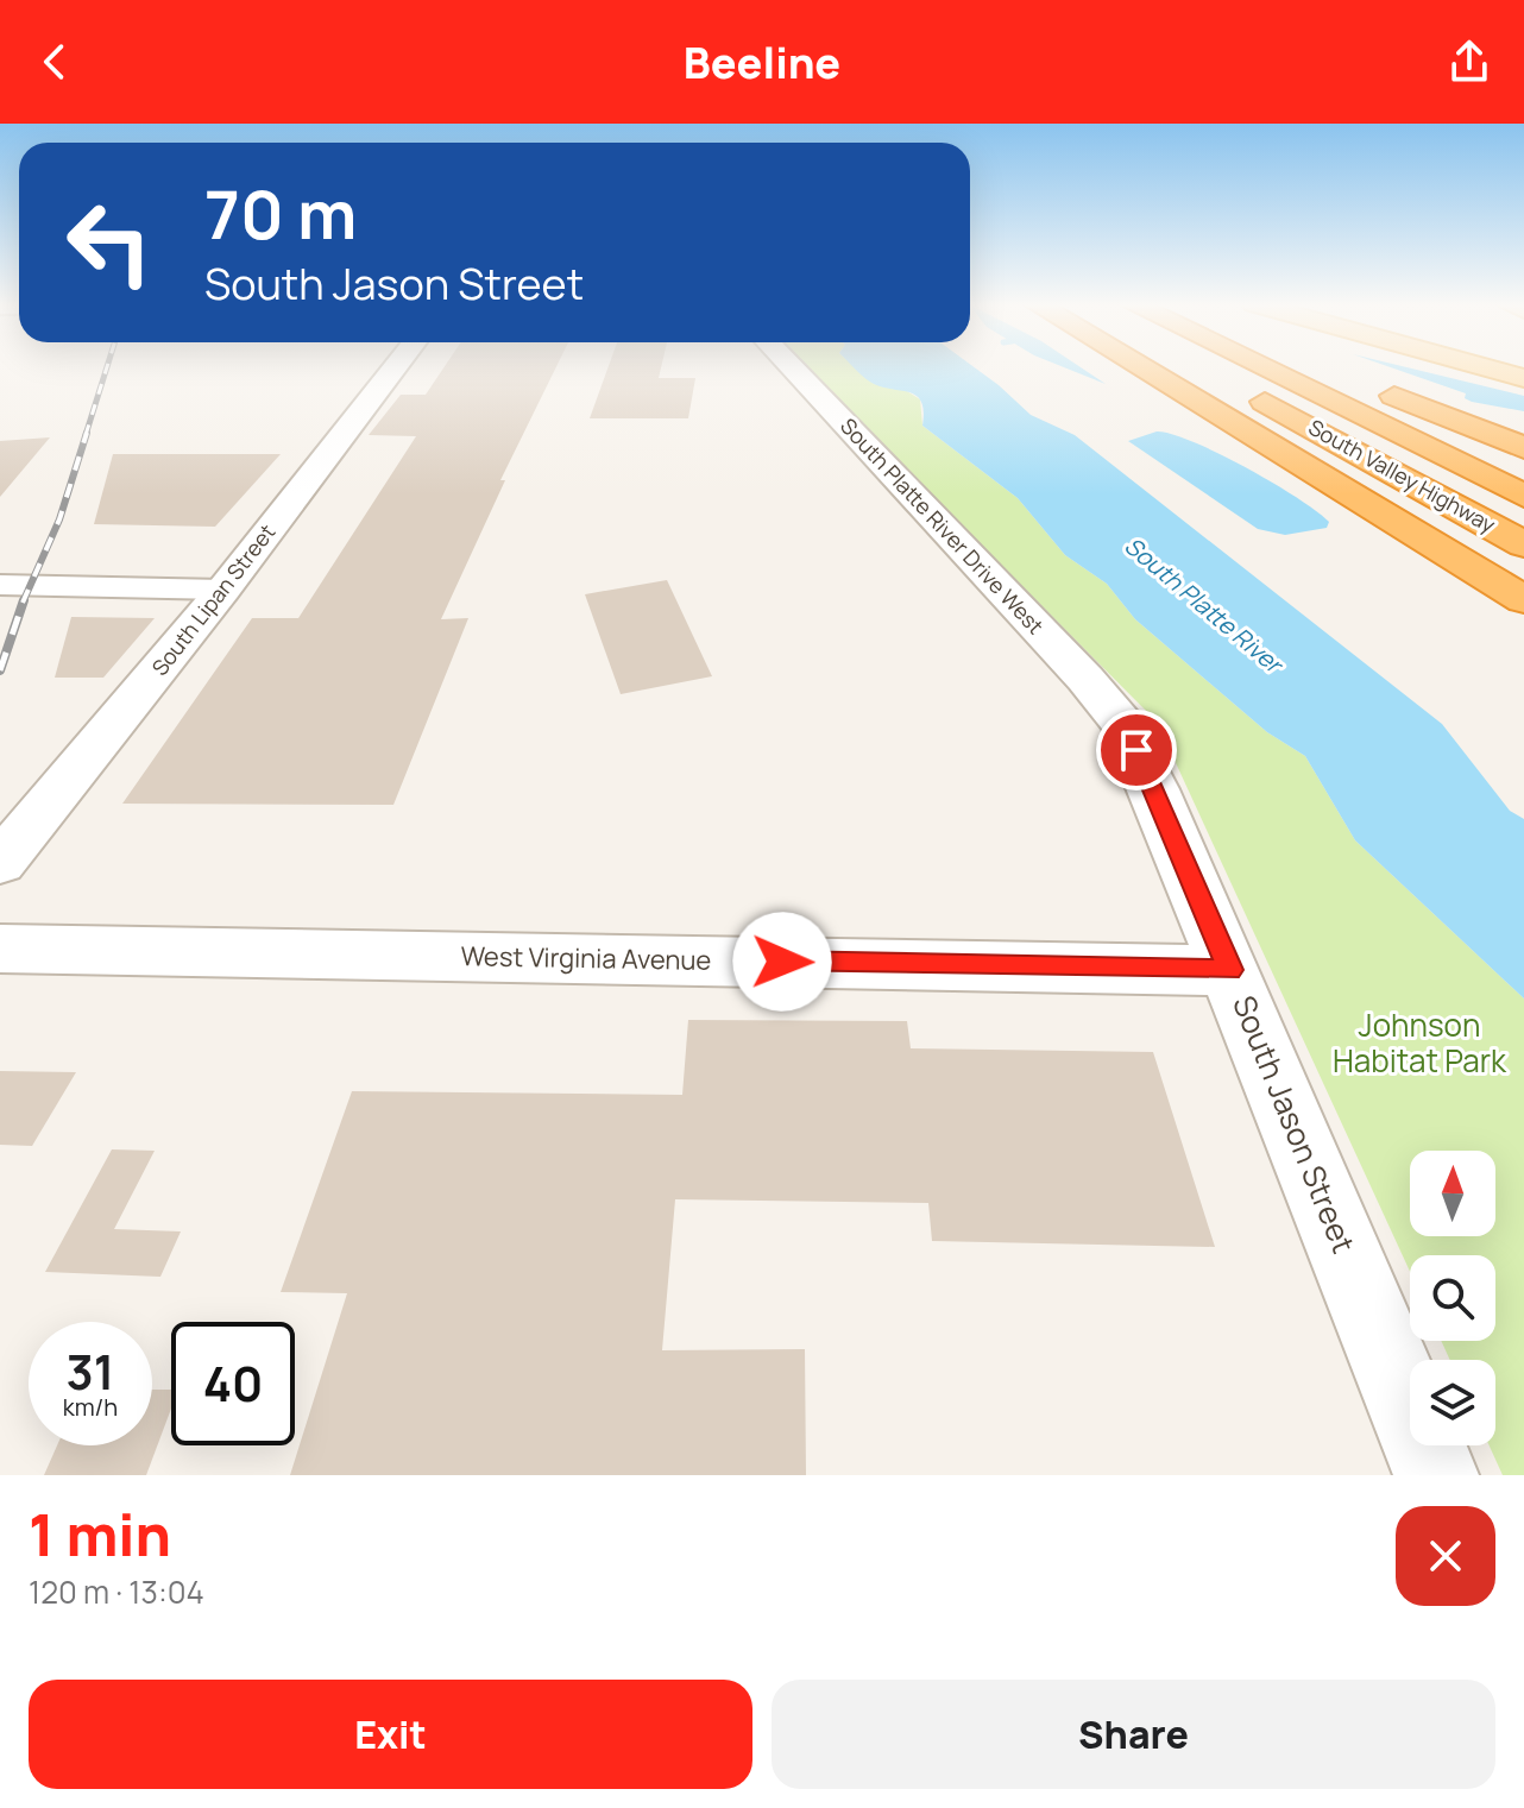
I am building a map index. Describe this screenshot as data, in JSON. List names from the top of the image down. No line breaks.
{"streets":{"highway":["South Valley Highway"],"street":["South Platte River Drive West","South Lipan Street","West Virginia Avenue","South Jason Street"]},"crossings":[["South Platte River Drive West","South Jason Street"],["West Virginia Avenue","South Jason Street"]],"water":["South Platte River"],"parks":["Johnson Habitat Park"],"north":"top","page":{"header":"Beeline","turn":["70 m","South Jason Street"],"speed":"31 km/h","limit":"40","heading":["1 min","120 m · 13:04"],"buttons":["Exit","Share"]}}
